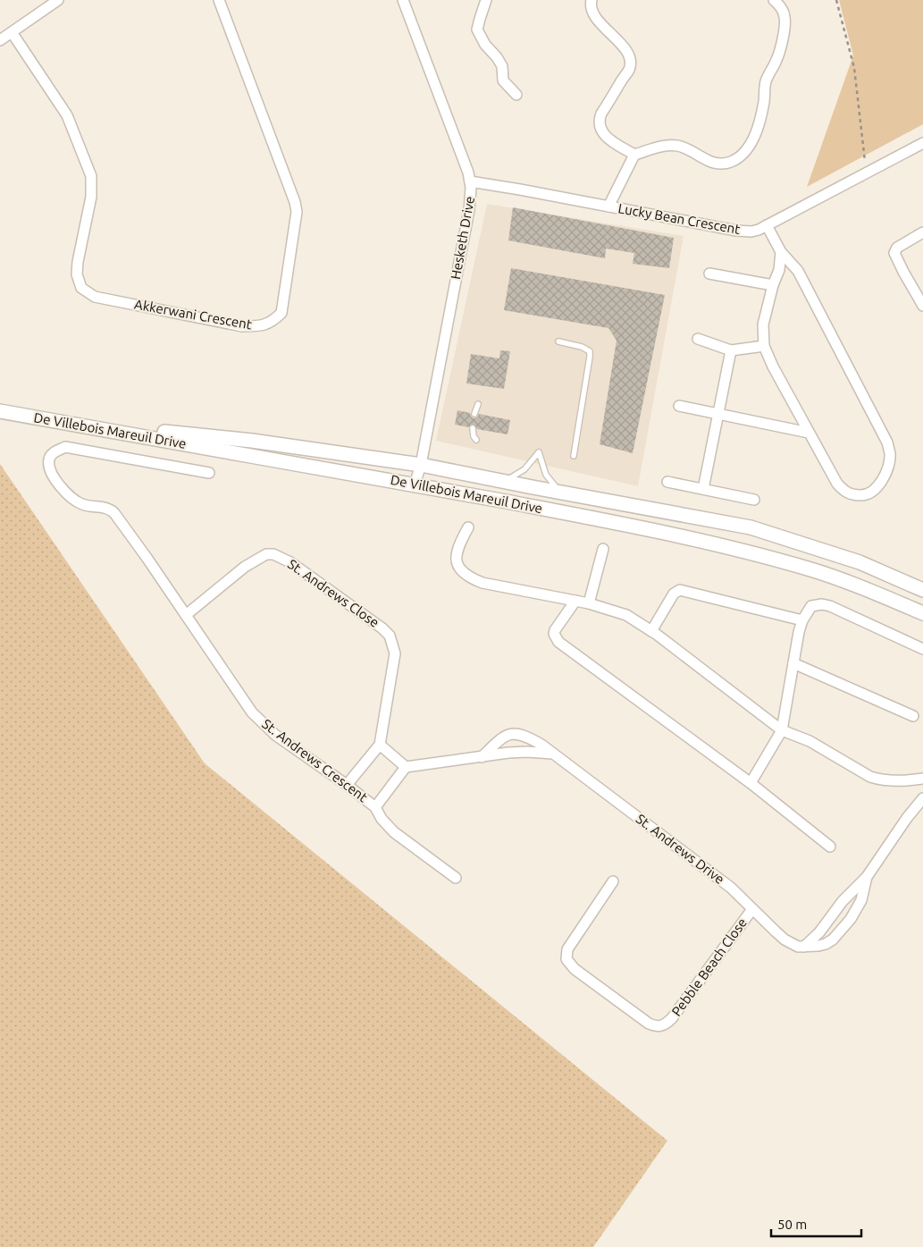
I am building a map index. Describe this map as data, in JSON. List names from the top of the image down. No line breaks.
{"streets":{"main road":["De Villebois Mareuil Drive"],"street":["Lucky Bean Crescent","Hesketh Drive","Akkerwani Crescent","St. Andrews Close","St. Andrews Crescent","St. Andrews Drive","Pebble Beach Close"]},"crossings":[["Lucky Bean Crescent","Hesketh Drive"],["Hesketh Drive","De Villebois Mareuil Drive"],["St. Andrews Close","St. Andrews Crescent"],["St. Andrews Drive","Pebble Beach Close"]],"scale_bar":"50 m"}
